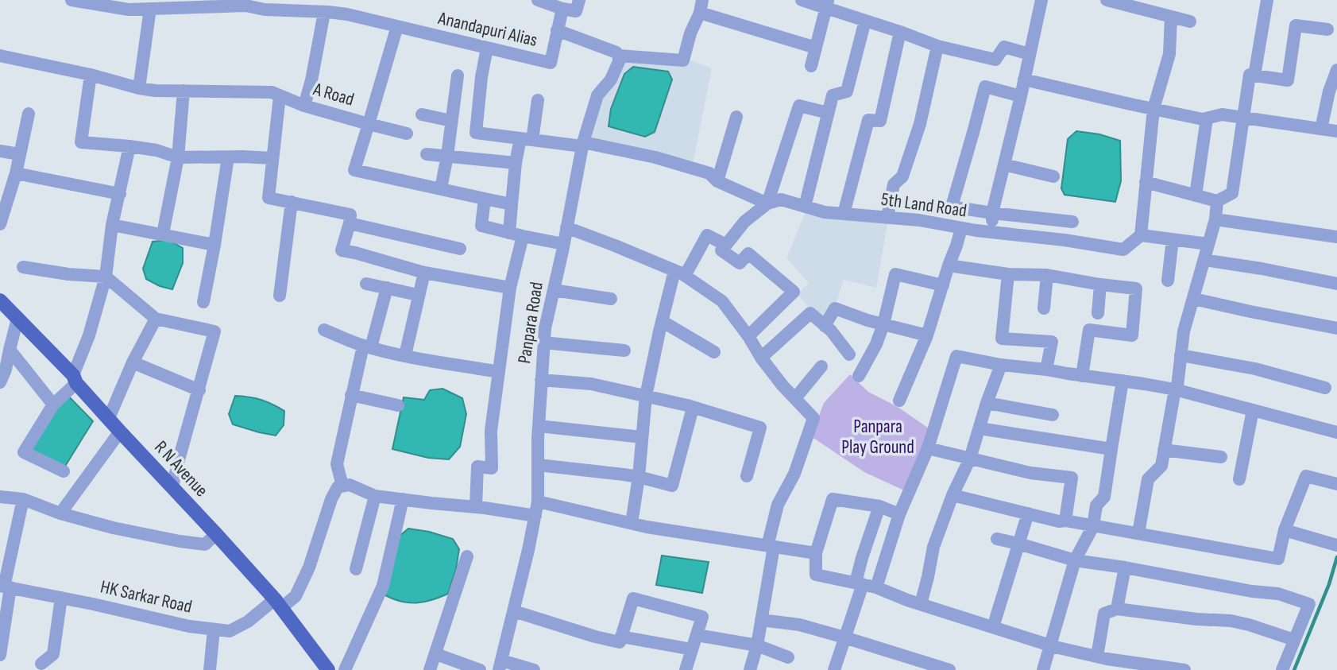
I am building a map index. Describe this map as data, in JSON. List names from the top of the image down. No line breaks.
{"streets":{"main road":["R N Avenue"],"street":["Anandapuri Alias","A Road","5th Land Road","Panpara Road","HK Sarkar Road"]},"crossings":[["Anandapuri Alias","5th Land Road"],["5th Land Road","Panpara Road"],["R N Avenue","HK Sarkar Road"]],"parks":["Panpara Play Ground"]}
